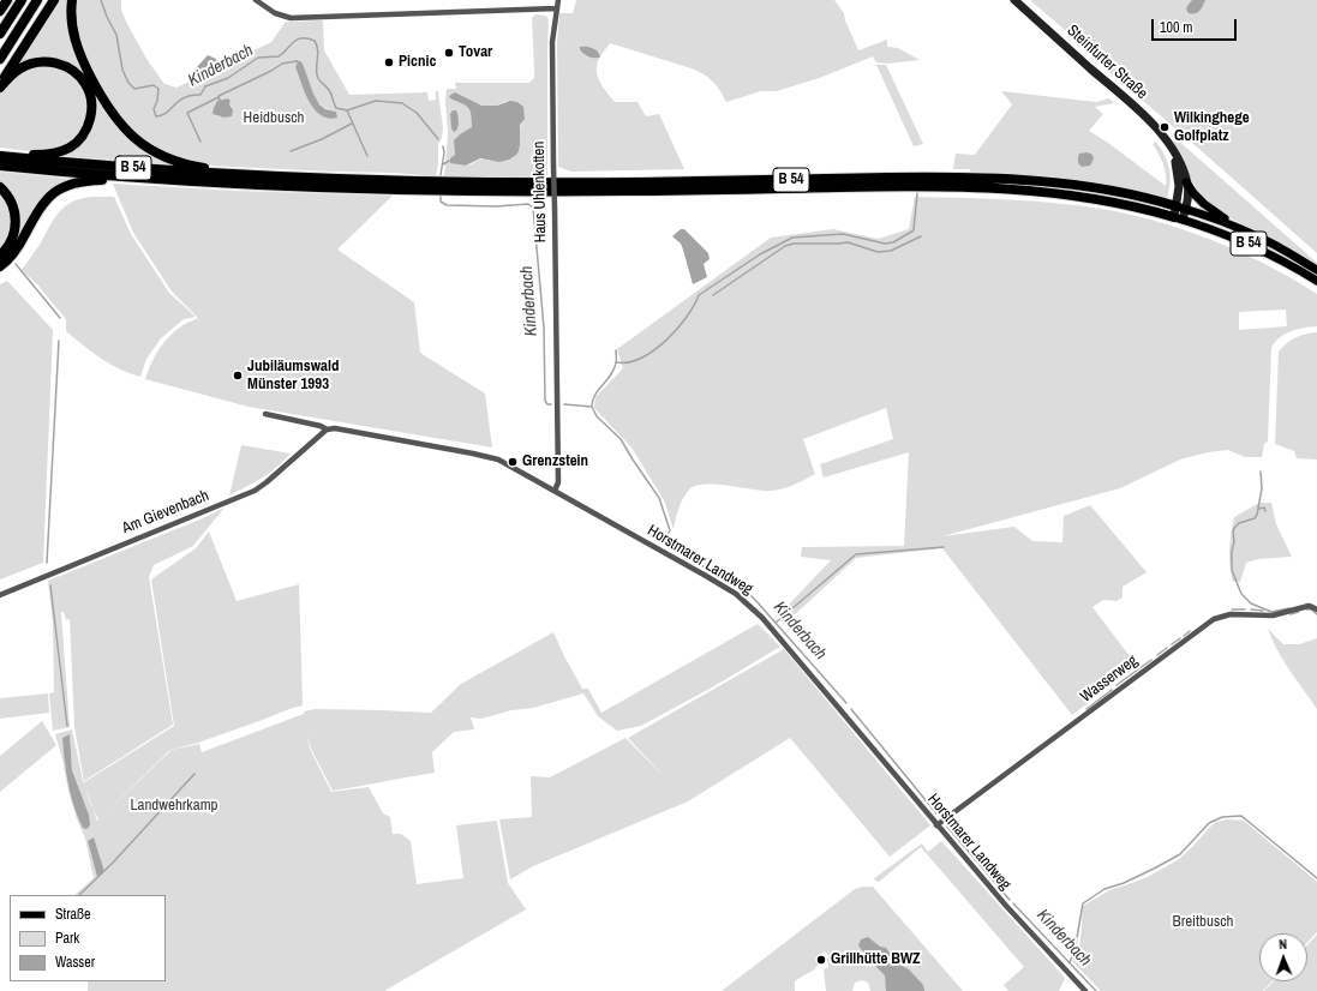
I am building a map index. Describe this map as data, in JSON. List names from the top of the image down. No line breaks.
{"streets":{"highway":["B 54"],"main road":["Steinfurter Straße"],"street":["Haus Uhlenkotten","Am Gievenbach","Horstmarer Landweg","Wasserweg"]},"crossings":[["Steinfurter Straße","B 54"],["Haus Uhlenkotten","Horstmarer Landweg"],["Am Gievenbach","Horstmarer Landweg"],["Horstmarer Landweg","Wasserweg"]],"water":["Kinderbach"],"parks":["Heidbusch","Landwehrkamp","Breitbusch"],"places":["Tovar","Picnic","Wilkinghege Golfplatz","Jubiläumswald Münster 1993","Grenzstein","Grillhütte BWZ"],"legend":["Straße","Park","Wasser"],"scale_bar":"100 m","north":"top"}
